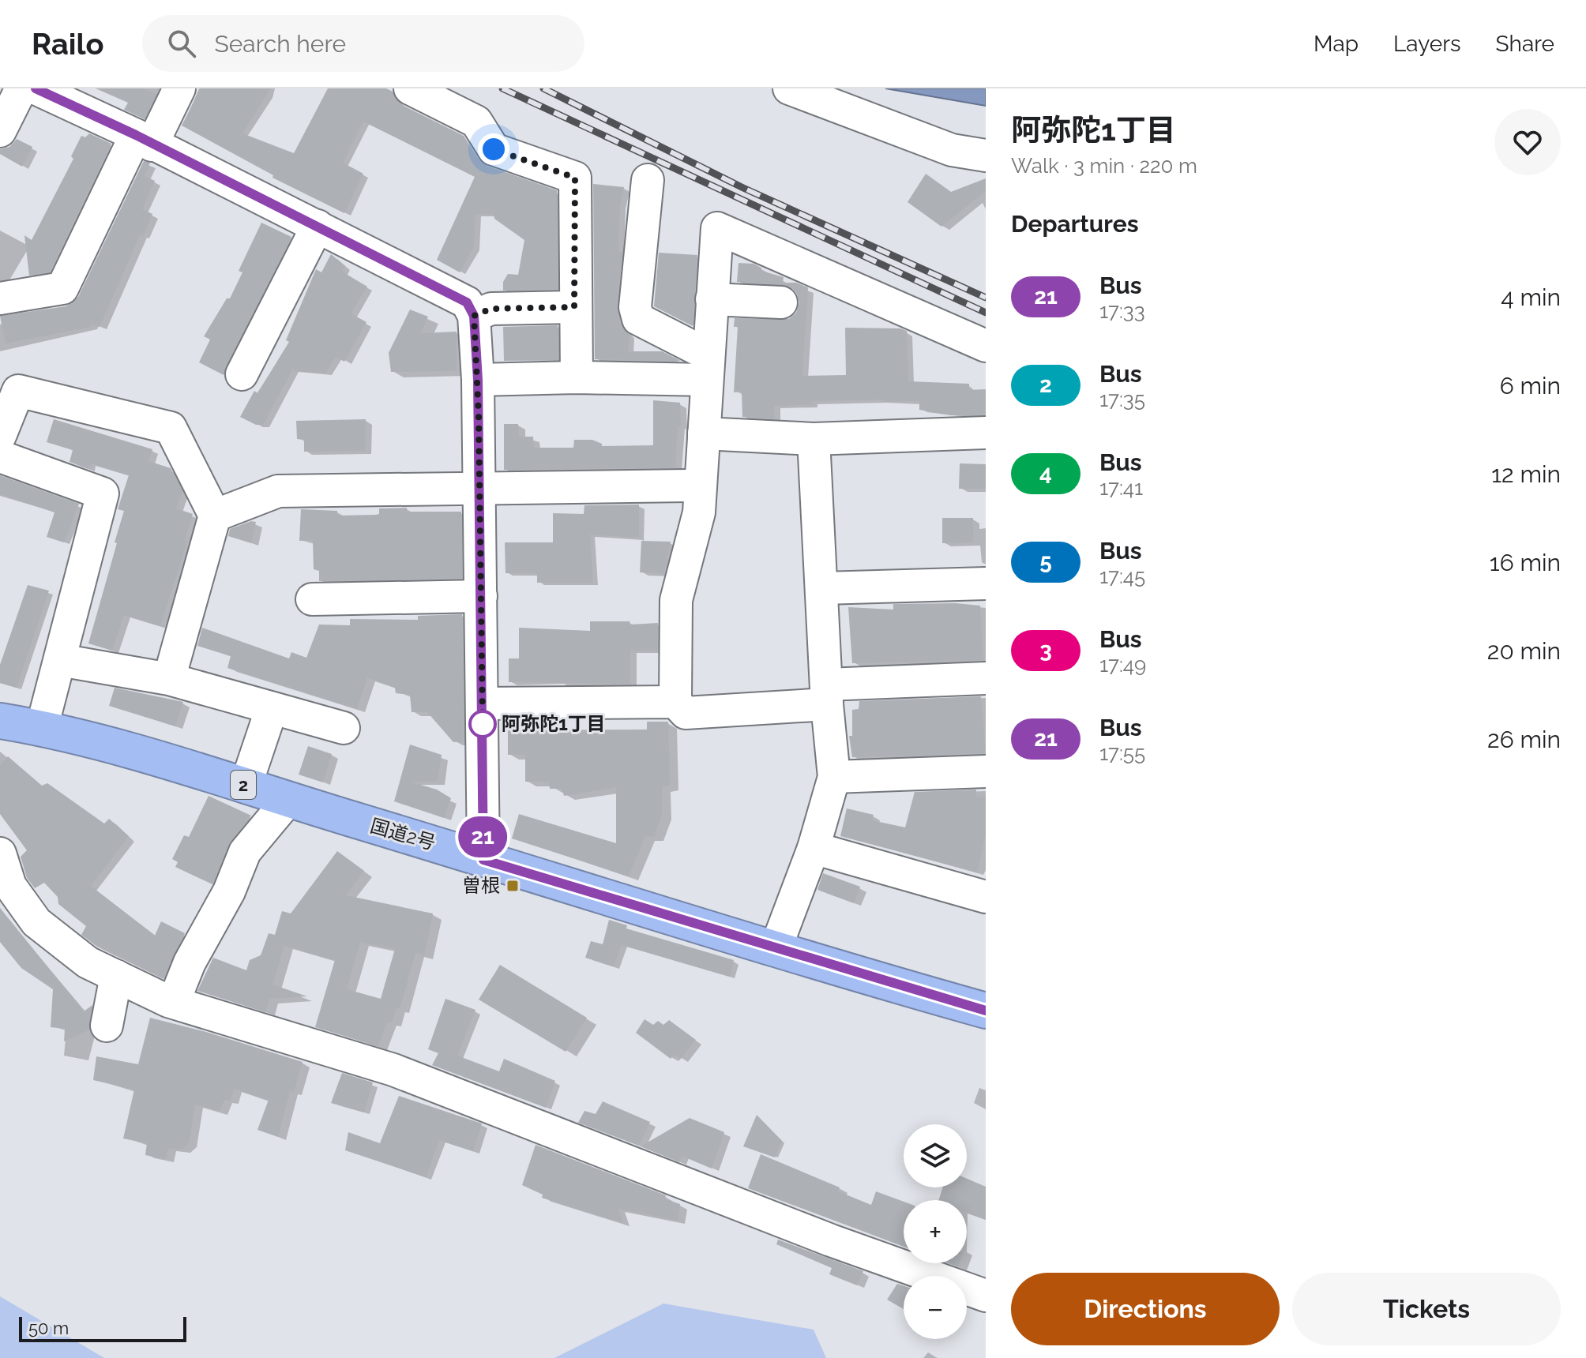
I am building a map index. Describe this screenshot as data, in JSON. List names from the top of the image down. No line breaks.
{"streets":{"highway":["2","国道2号"]},"places":{"other":["阿弥陀1丁目"],"transit":["曽根"]},"lines":["bus line 21"],"scale_bar":"50 m","page":{"header":"Railo","search":"Search here","nav":["Map","Layers","Share"],"on_map":"21","heading":[["阿弥陀1丁目","Walk · 3 min · 220 m"],"Departures"],"list":[{"mark":"21","name":"Bus","note":"17:33","value":"4 min"},{"mark":"2","name":"Bus","note":"17:35","value":"6 min"},{"mark":"4","name":"Bus","note":"17:41","value":"12 min"},{"mark":"5","name":"Bus","note":"17:45","value":"16 min"},{"mark":"3","name":"Bus","note":"17:49","value":"20 min"},{"mark":"21","name":"Bus","note":"17:55","value":"26 min"}],"map_buttons":["+","−"],"buttons":["Directions","Tickets"],"scale":"50 m"}}
